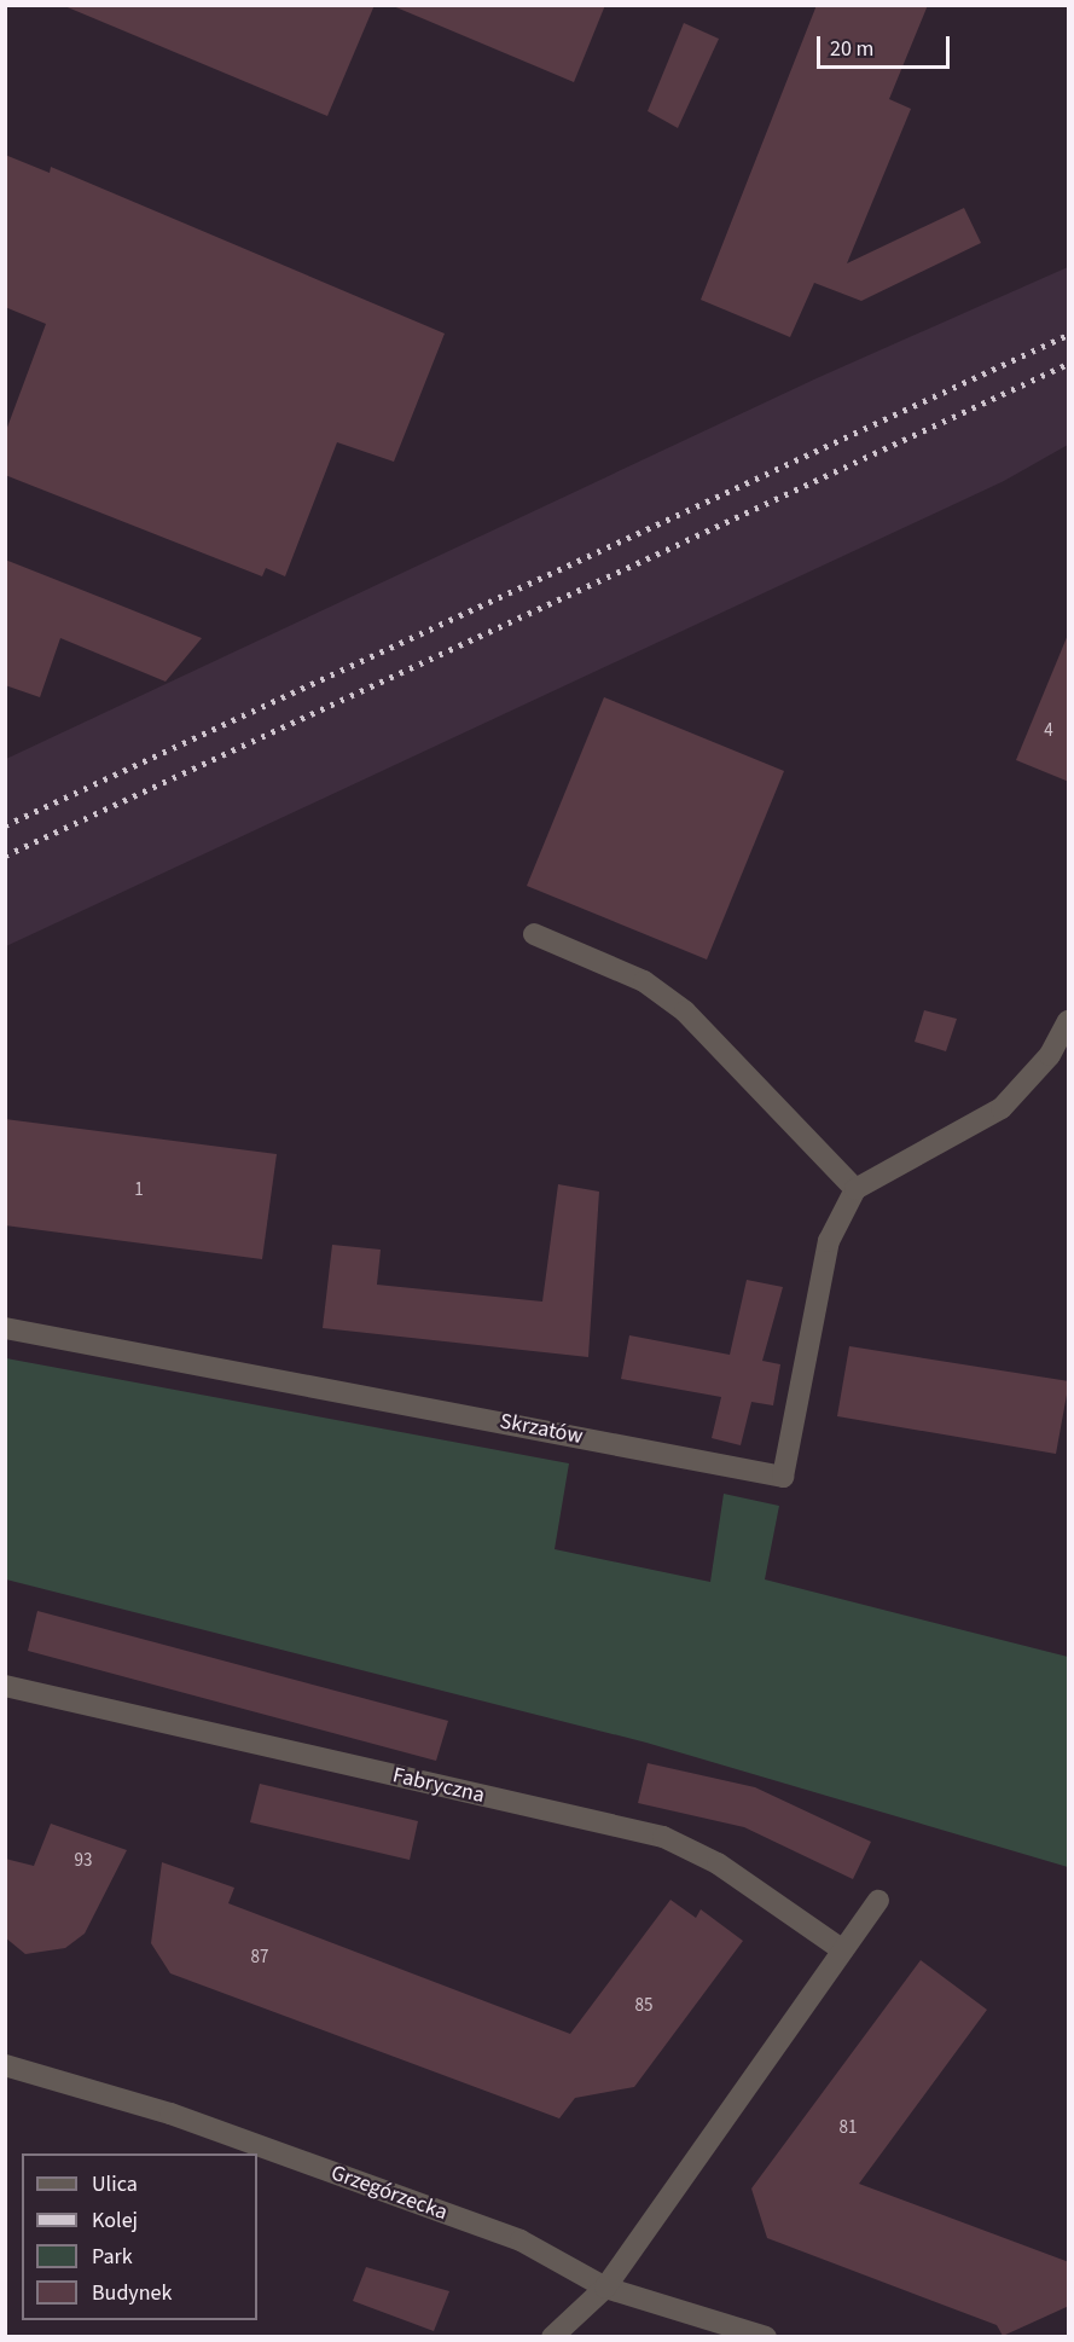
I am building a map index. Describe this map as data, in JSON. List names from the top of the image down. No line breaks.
{"streets":{"street":["Skrzatów","Fabryczna","Grzegórzecka"]},"house_numbers":["4","1","93","87","85","81"],"legend":["Ulica","Kolej","Park","Budynek"],"scale_bar":"20 m"}
